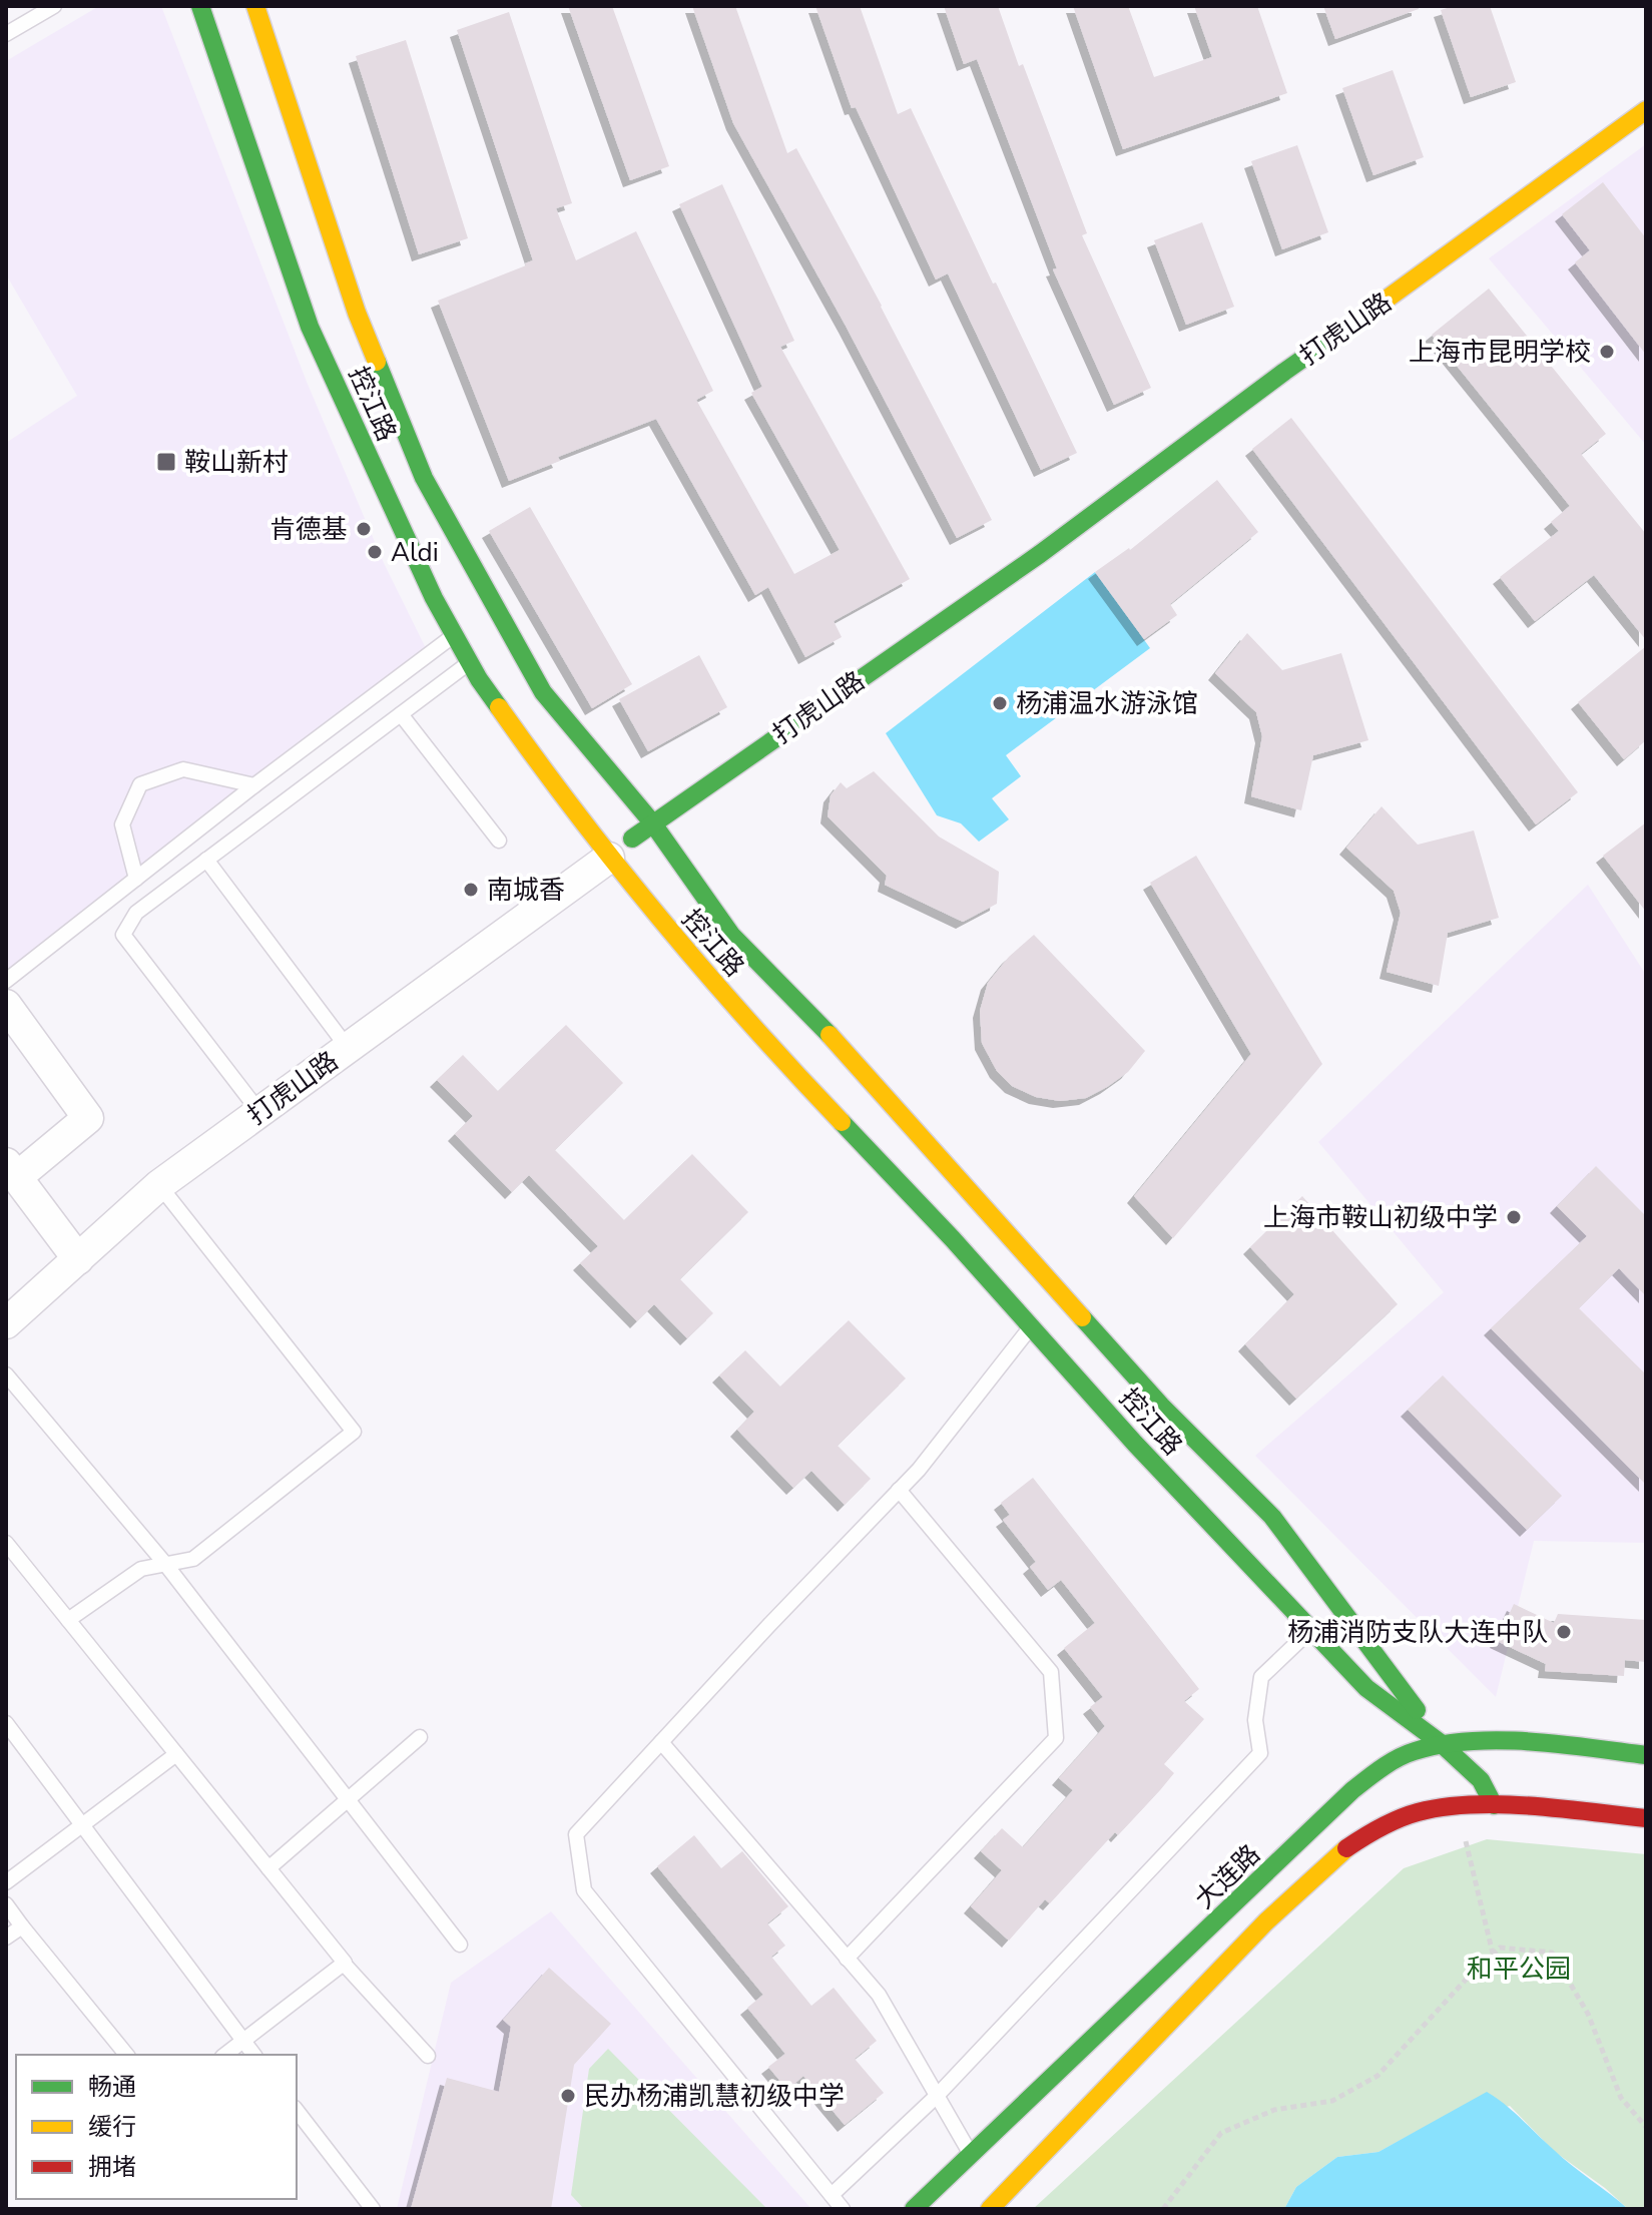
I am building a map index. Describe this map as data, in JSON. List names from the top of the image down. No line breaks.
{"streets":{"main road":["打虎山路","控江路","大连路"]},"crossings":[["打虎山路","控江路"],["控江路","大连路"]],"parks":["和平公园"],"places":{"other":["上海市昆明学校","肯德基","Aldi","杨浦温水游泳馆","南城香","上海市鞍山初级中学","杨浦消防支队大连中队","民办杨浦凯慧初级中学"],"transit":["鞍山新村"]},"legend":["畅通","缓行","拥堵"]}
